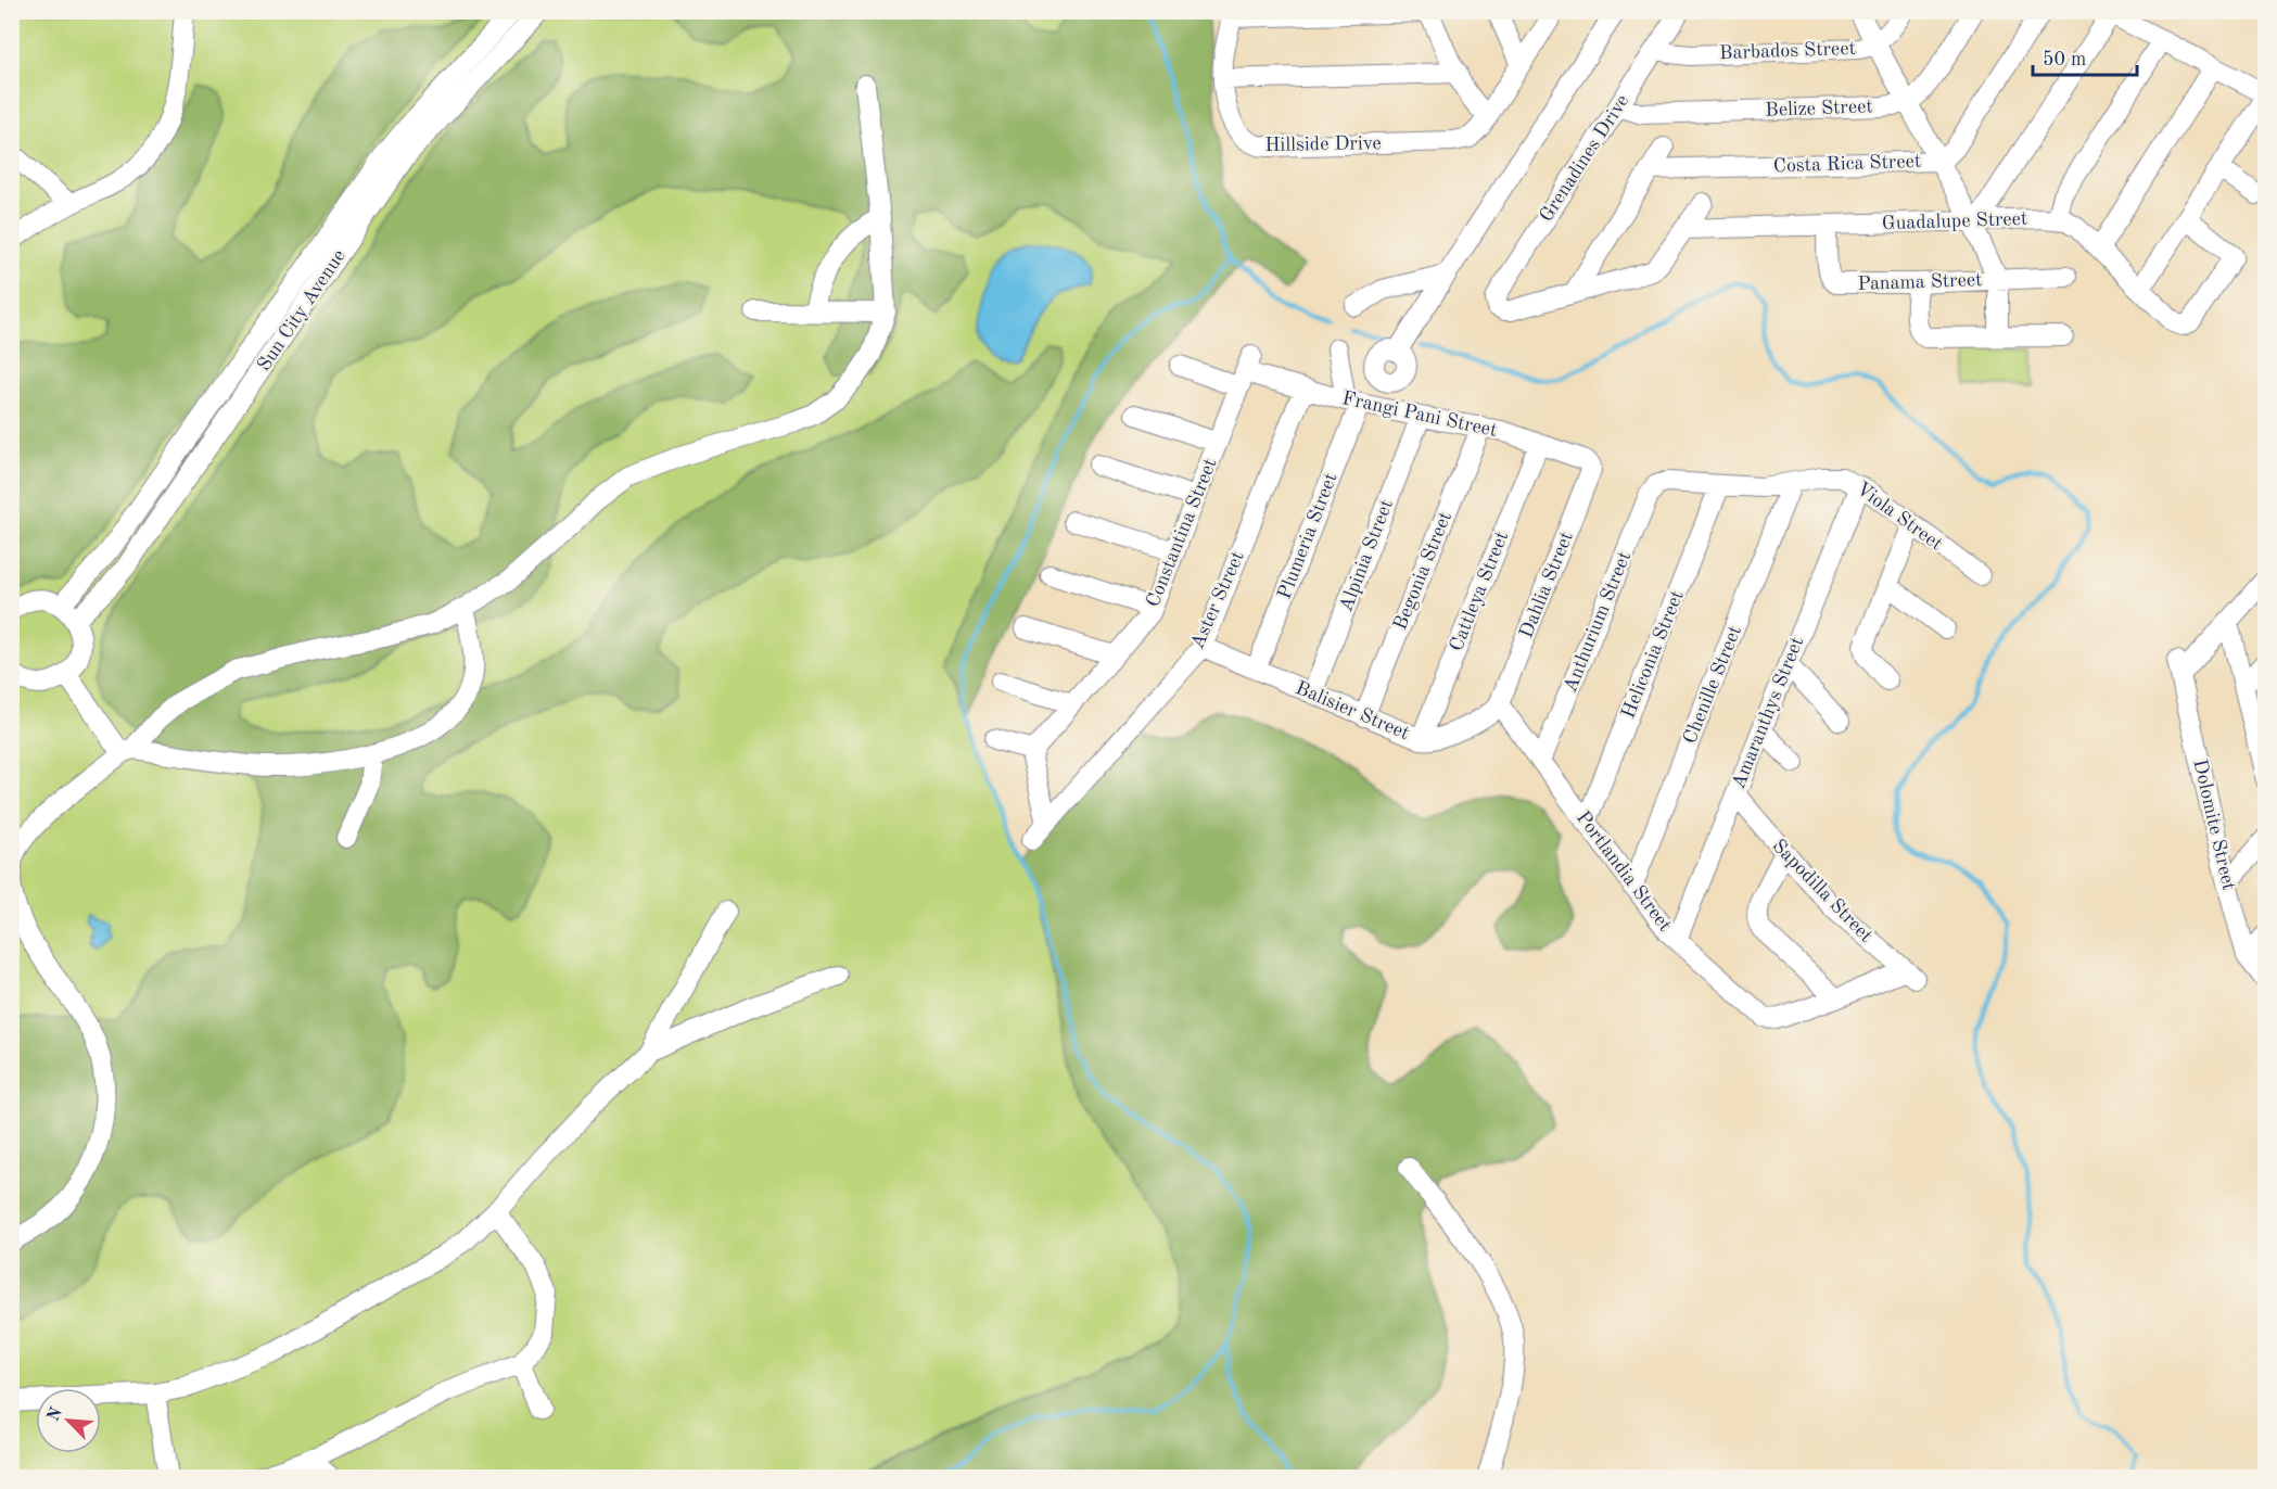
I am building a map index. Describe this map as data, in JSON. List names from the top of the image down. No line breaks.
{"streets":{"street":["Barbados Street","Belize Street","Hillside Drive","Grenadines Drive","Costa Rica Street","Guadalupe Street","Panama Street","Sun City Avenue","Frangi Pani Street","Viola Street","Constantina Street","Plumeria Street","Alpinia Street","Begonia Street","Dahlia Street","Cattleya Street","Aster Street","Anthurium Street","Heliconia Street","Chenille Street","Balisier Street","Amaranthys Street","Dolomite Street","Portlandia Street","Sapodilla Street"]},"crossings":[["Barbados Street","Grenadines Drive"],["Belize Street","Grenadines Drive"],["Guadalupe Street","Panama Street"],["Frangi Pani Street","Constantina Street"],["Frangi Pani Street","Plumeria Street"],["Frangi Pani Street","Alpinia Street"],["Frangi Pani Street","Begonia Street"],["Frangi Pani Street","Dahlia Street"],["Frangi Pani Street","Cattleya Street"],["Frangi Pani Street","Aster Street"],["Viola Street","Anthurium Street"],["Viola Street","Heliconia Street"],["Viola Street","Chenille Street"],["Viola Street","Amaranthys Street"],["Plumeria Street","Balisier Street"],["Alpinia Street","Balisier Street"],["Begonia Street","Balisier Street"],["Dahlia Street","Balisier Street"],["Dahlia Street","Portlandia Street"],["Cattleya Street","Balisier Street"],["Aster Street","Balisier Street"],["Anthurium Street","Portlandia Street"],["Heliconia Street","Portlandia Street"],["Chenille Street","Portlandia Street"],["Balisier Street","Portlandia Street"],["Amaranthys Street","Portlandia Street"],["Amaranthys Street","Sapodilla Street"],["Portlandia Street","Sapodilla Street"]],"scale_bar":"50 m","north":"top left"}
